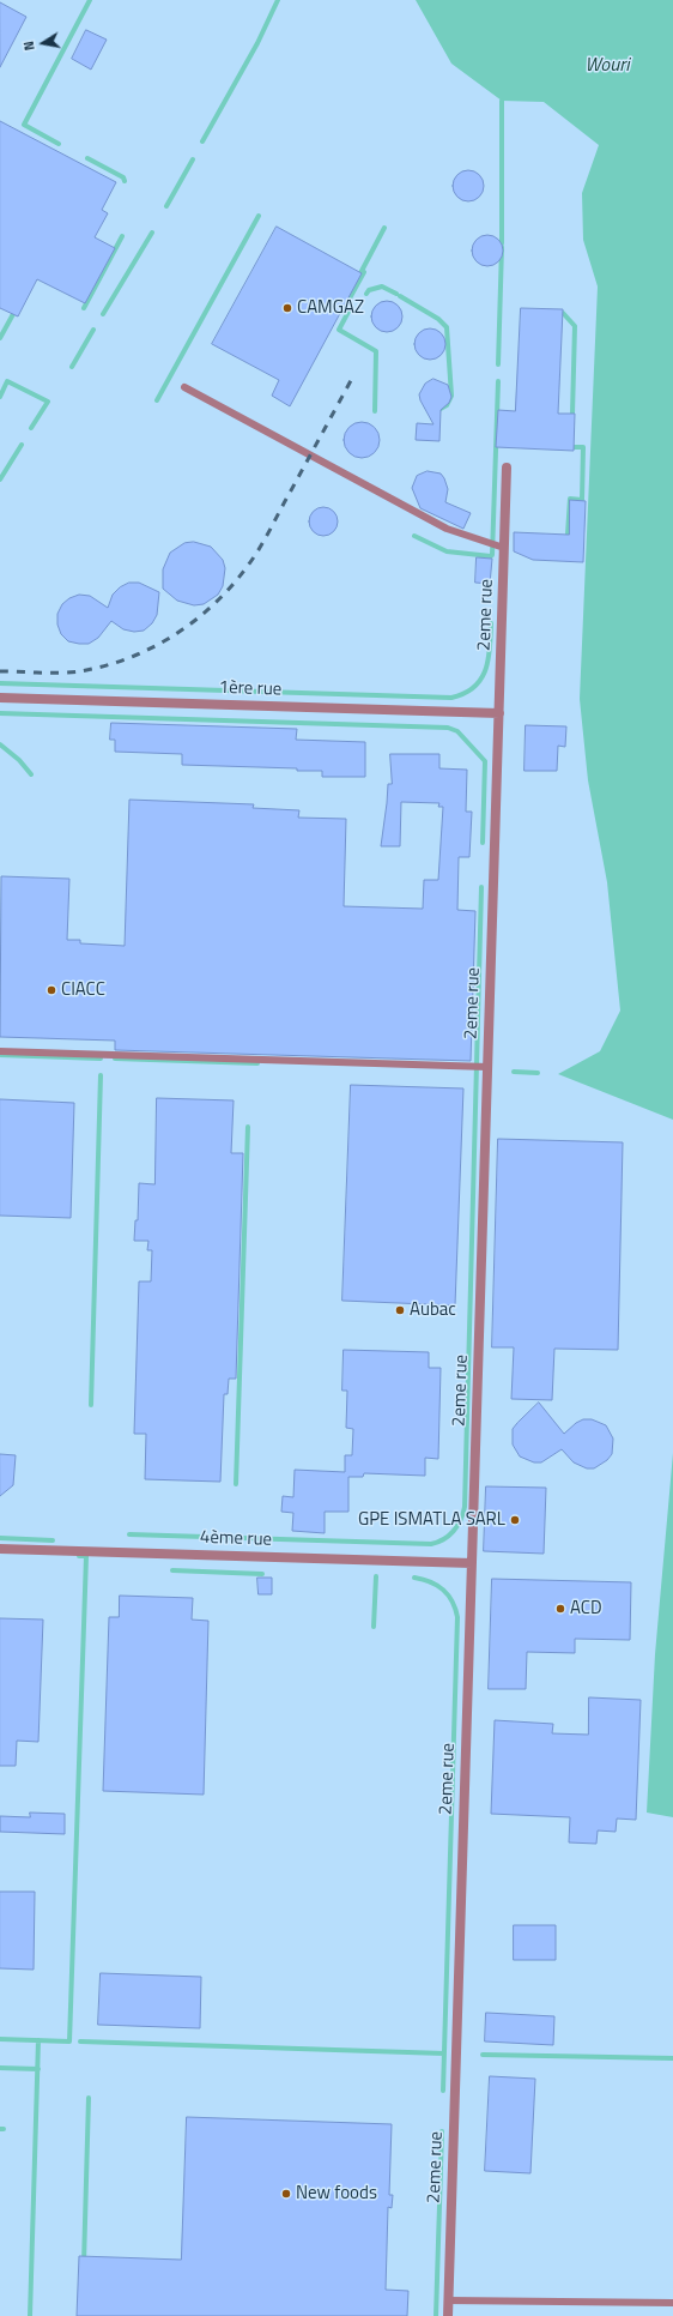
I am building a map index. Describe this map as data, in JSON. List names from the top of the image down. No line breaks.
{"streets":{"street":["2eme rue","1ère rue","4ème rue"]},"crossings":[["2eme rue","1ère rue"],["2eme rue","4ème rue"]],"water":["Wouri"],"places":["CAMGAZ","CIACC","Aubac","GPE ISMATLA SARL","ACD","New foods"],"north":"left"}
